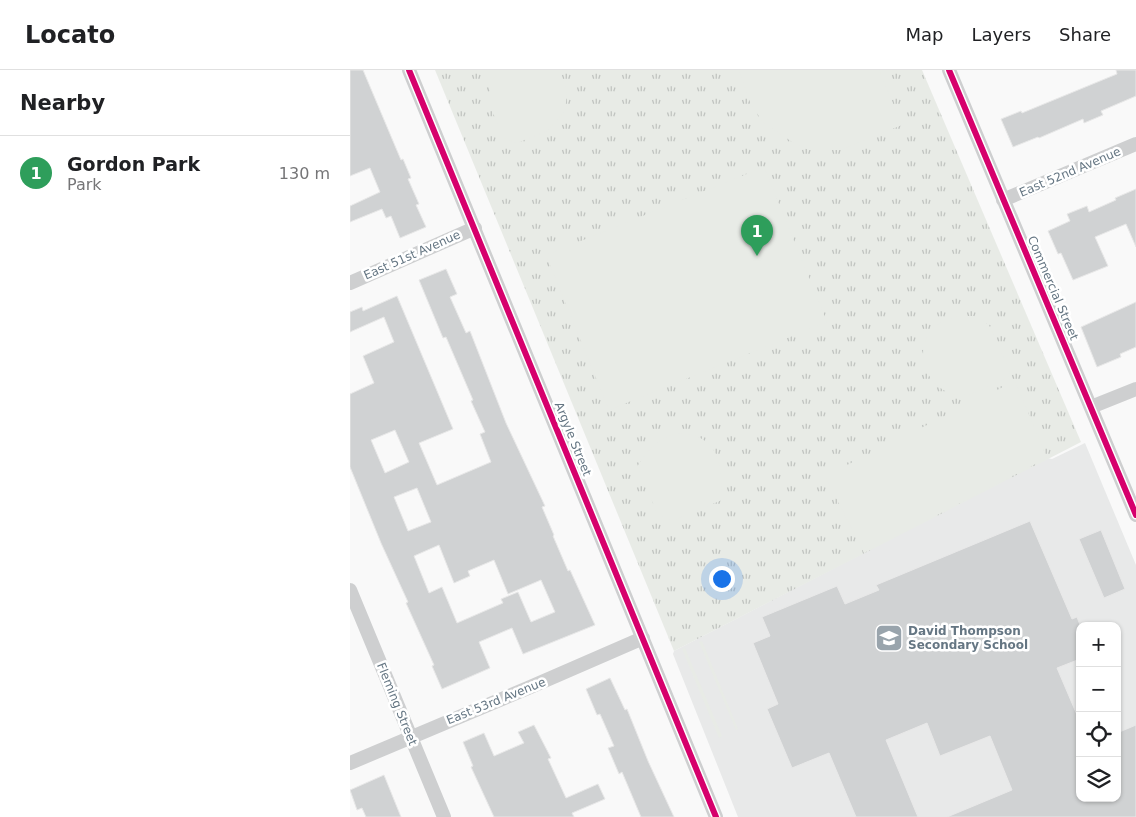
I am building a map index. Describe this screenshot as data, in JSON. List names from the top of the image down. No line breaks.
{"streets":{"street":["East 52nd Avenue","East 51st Avenue","Commercial Street","Argyle Street","East 53rd Avenue","Fleming Street"]},"crossings":[["East 52nd Avenue","Commercial Street"],["East 51st Avenue","Argyle Street"],["Argyle Street","East 53rd Avenue"],["East 53rd Avenue","Fleming Street"]],"places":{"school or university":["David Thompson Secondary School"]},"page":{"header":"Locato","nav":["Map","Layers","Share"],"heading":"Nearby","list":[{"mark":"1","name":"Gordon Park","note":"Park","value":"130 m"}],"pins":"1","map_buttons":["+","−"]}}
